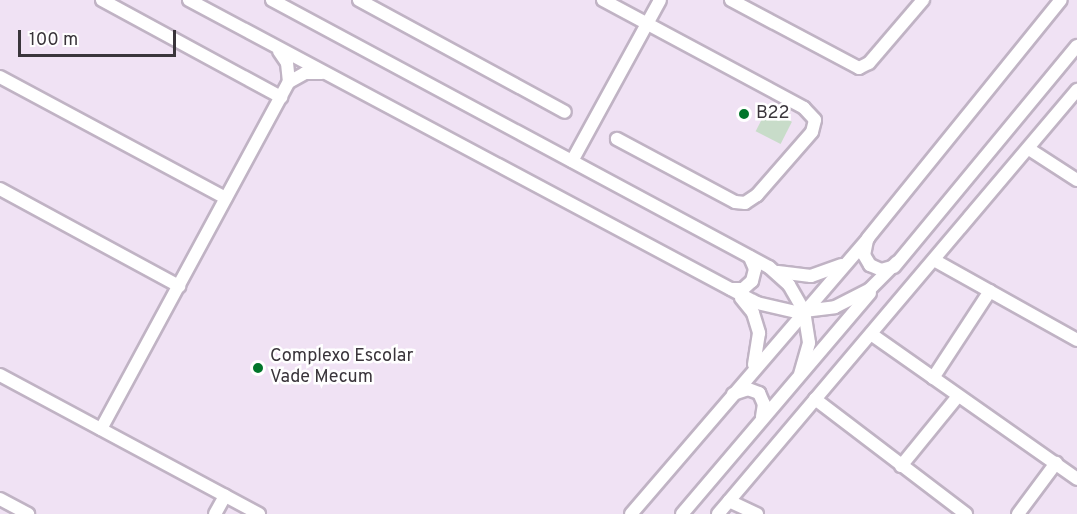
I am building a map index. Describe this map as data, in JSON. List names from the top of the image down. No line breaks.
{"places":["B22","Complexo Escolar Vade Mecum"],"scale_bar":"100 m"}
